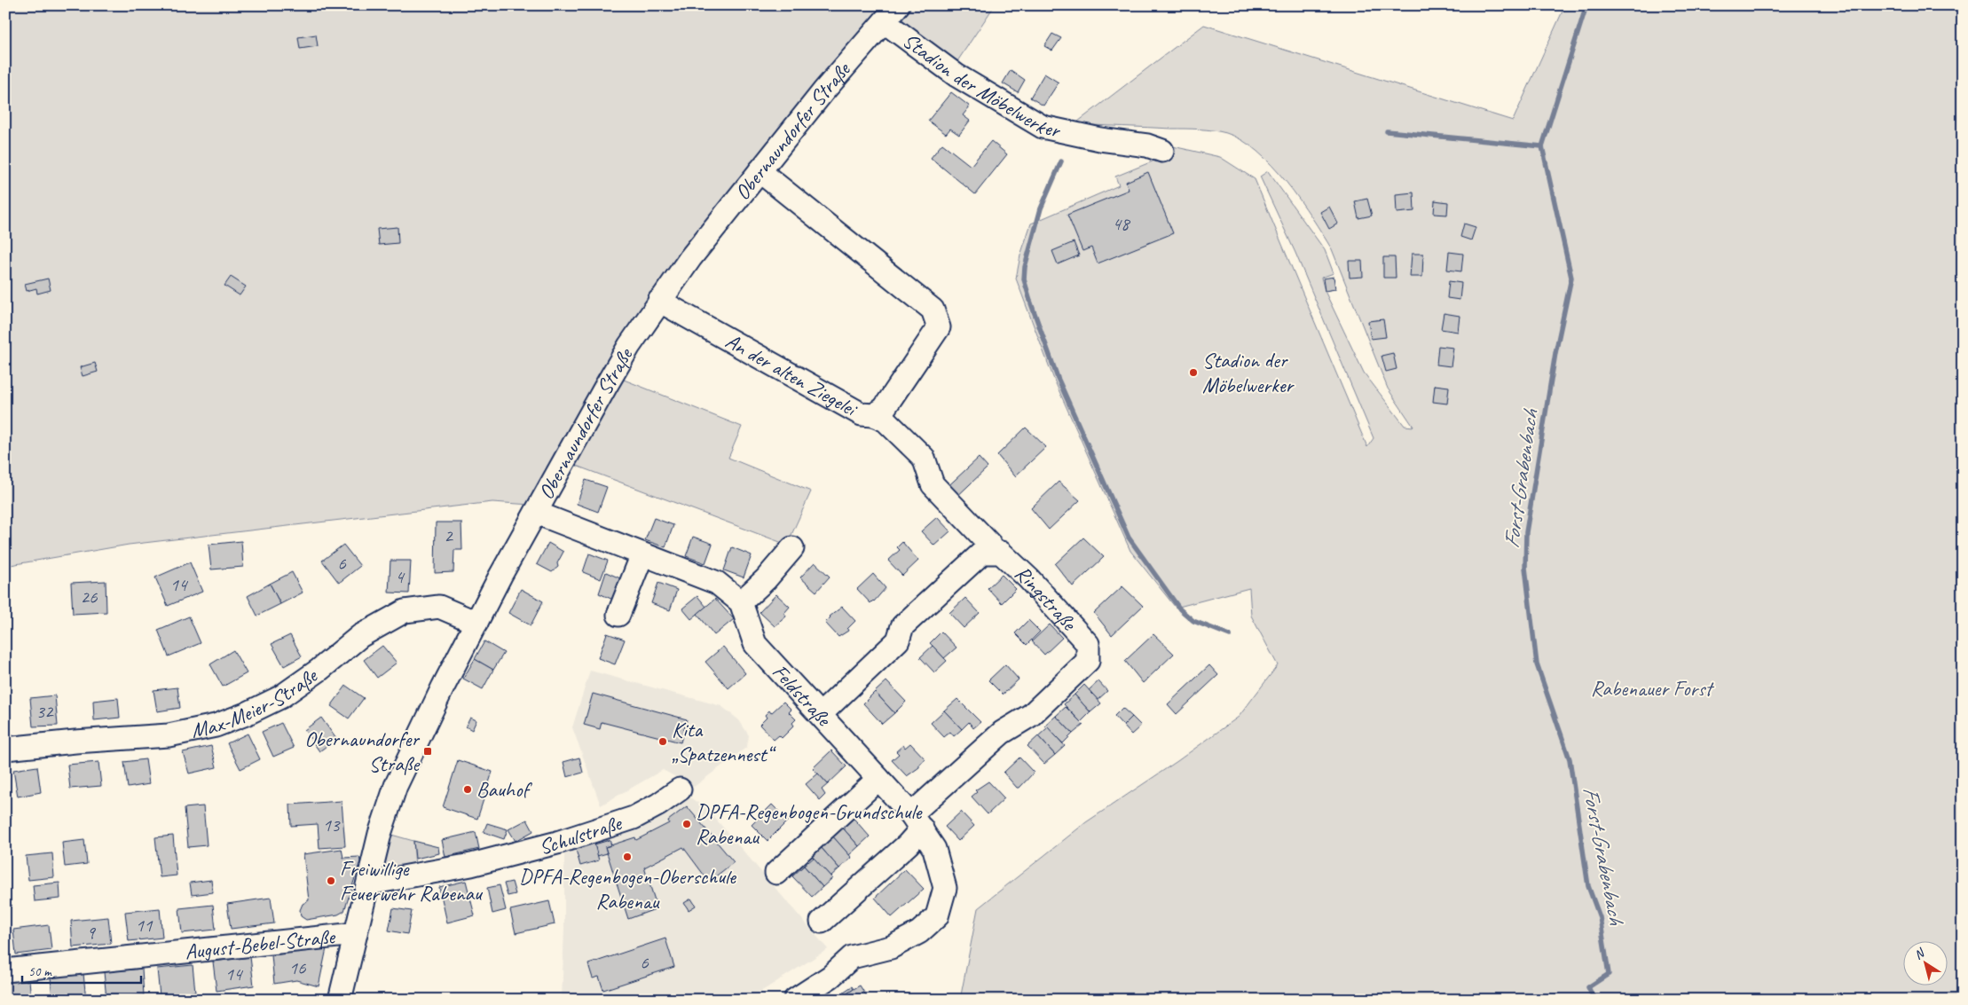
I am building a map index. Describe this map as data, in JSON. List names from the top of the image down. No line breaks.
{"streets":{"street":["Stadion der Möbelwerker","Obernaundorfer Straße","An der alten Ziegelei","Ringstraße","Feldstraße","Max-Meier-Straße","Schulstraße","August-Bebel-Straße"]},"crossings":[["Stadion der Möbelwerker","Obernaundorfer Straße"],["Obernaundorfer Straße","An der alten Ziegelei"],["Obernaundorfer Straße","Max-Meier-Straße"],["Obernaundorfer Straße","Schulstraße"],["Obernaundorfer Straße","August-Bebel-Straße"],["Ringstraße","Feldstraße"]],"water":["Forst-Grabenbach"],"parks":["Rabenauer Forst"],"places":{"other":["Stadion der Möbelwerker","Kita „Spatzennest“","Bauhof","DPFA-Regenbogen-Grundschule Rabenau","DPFA-Regenbogen-Oberschule Rabenau","Freiwillige Feuerwehr Rabenau"],"transit":["Obernaundorfer Straße"]},"house_numbers":["48","2","6","4","14","26","32","13","11","9","6","16","14"],"scale_bar":"50 m","north":"top left"}
